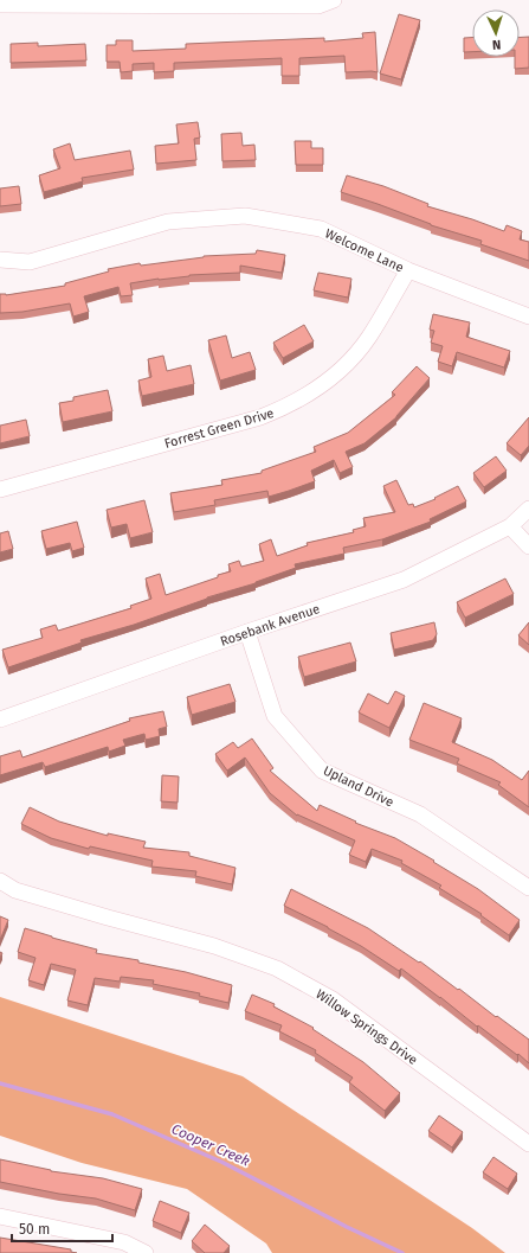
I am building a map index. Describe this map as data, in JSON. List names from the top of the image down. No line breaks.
{"streets":{"street":["Welcome Lane","Forrest Green Drive","Rosebank Avenue","Upland Drive","Willow Springs Drive"]},"crossings":[["Welcome Lane","Forrest Green Drive"],["Rosebank Avenue","Upland Drive"]],"water":["Cooper Creek"],"scale_bar":"50 m","north":"bottom"}
